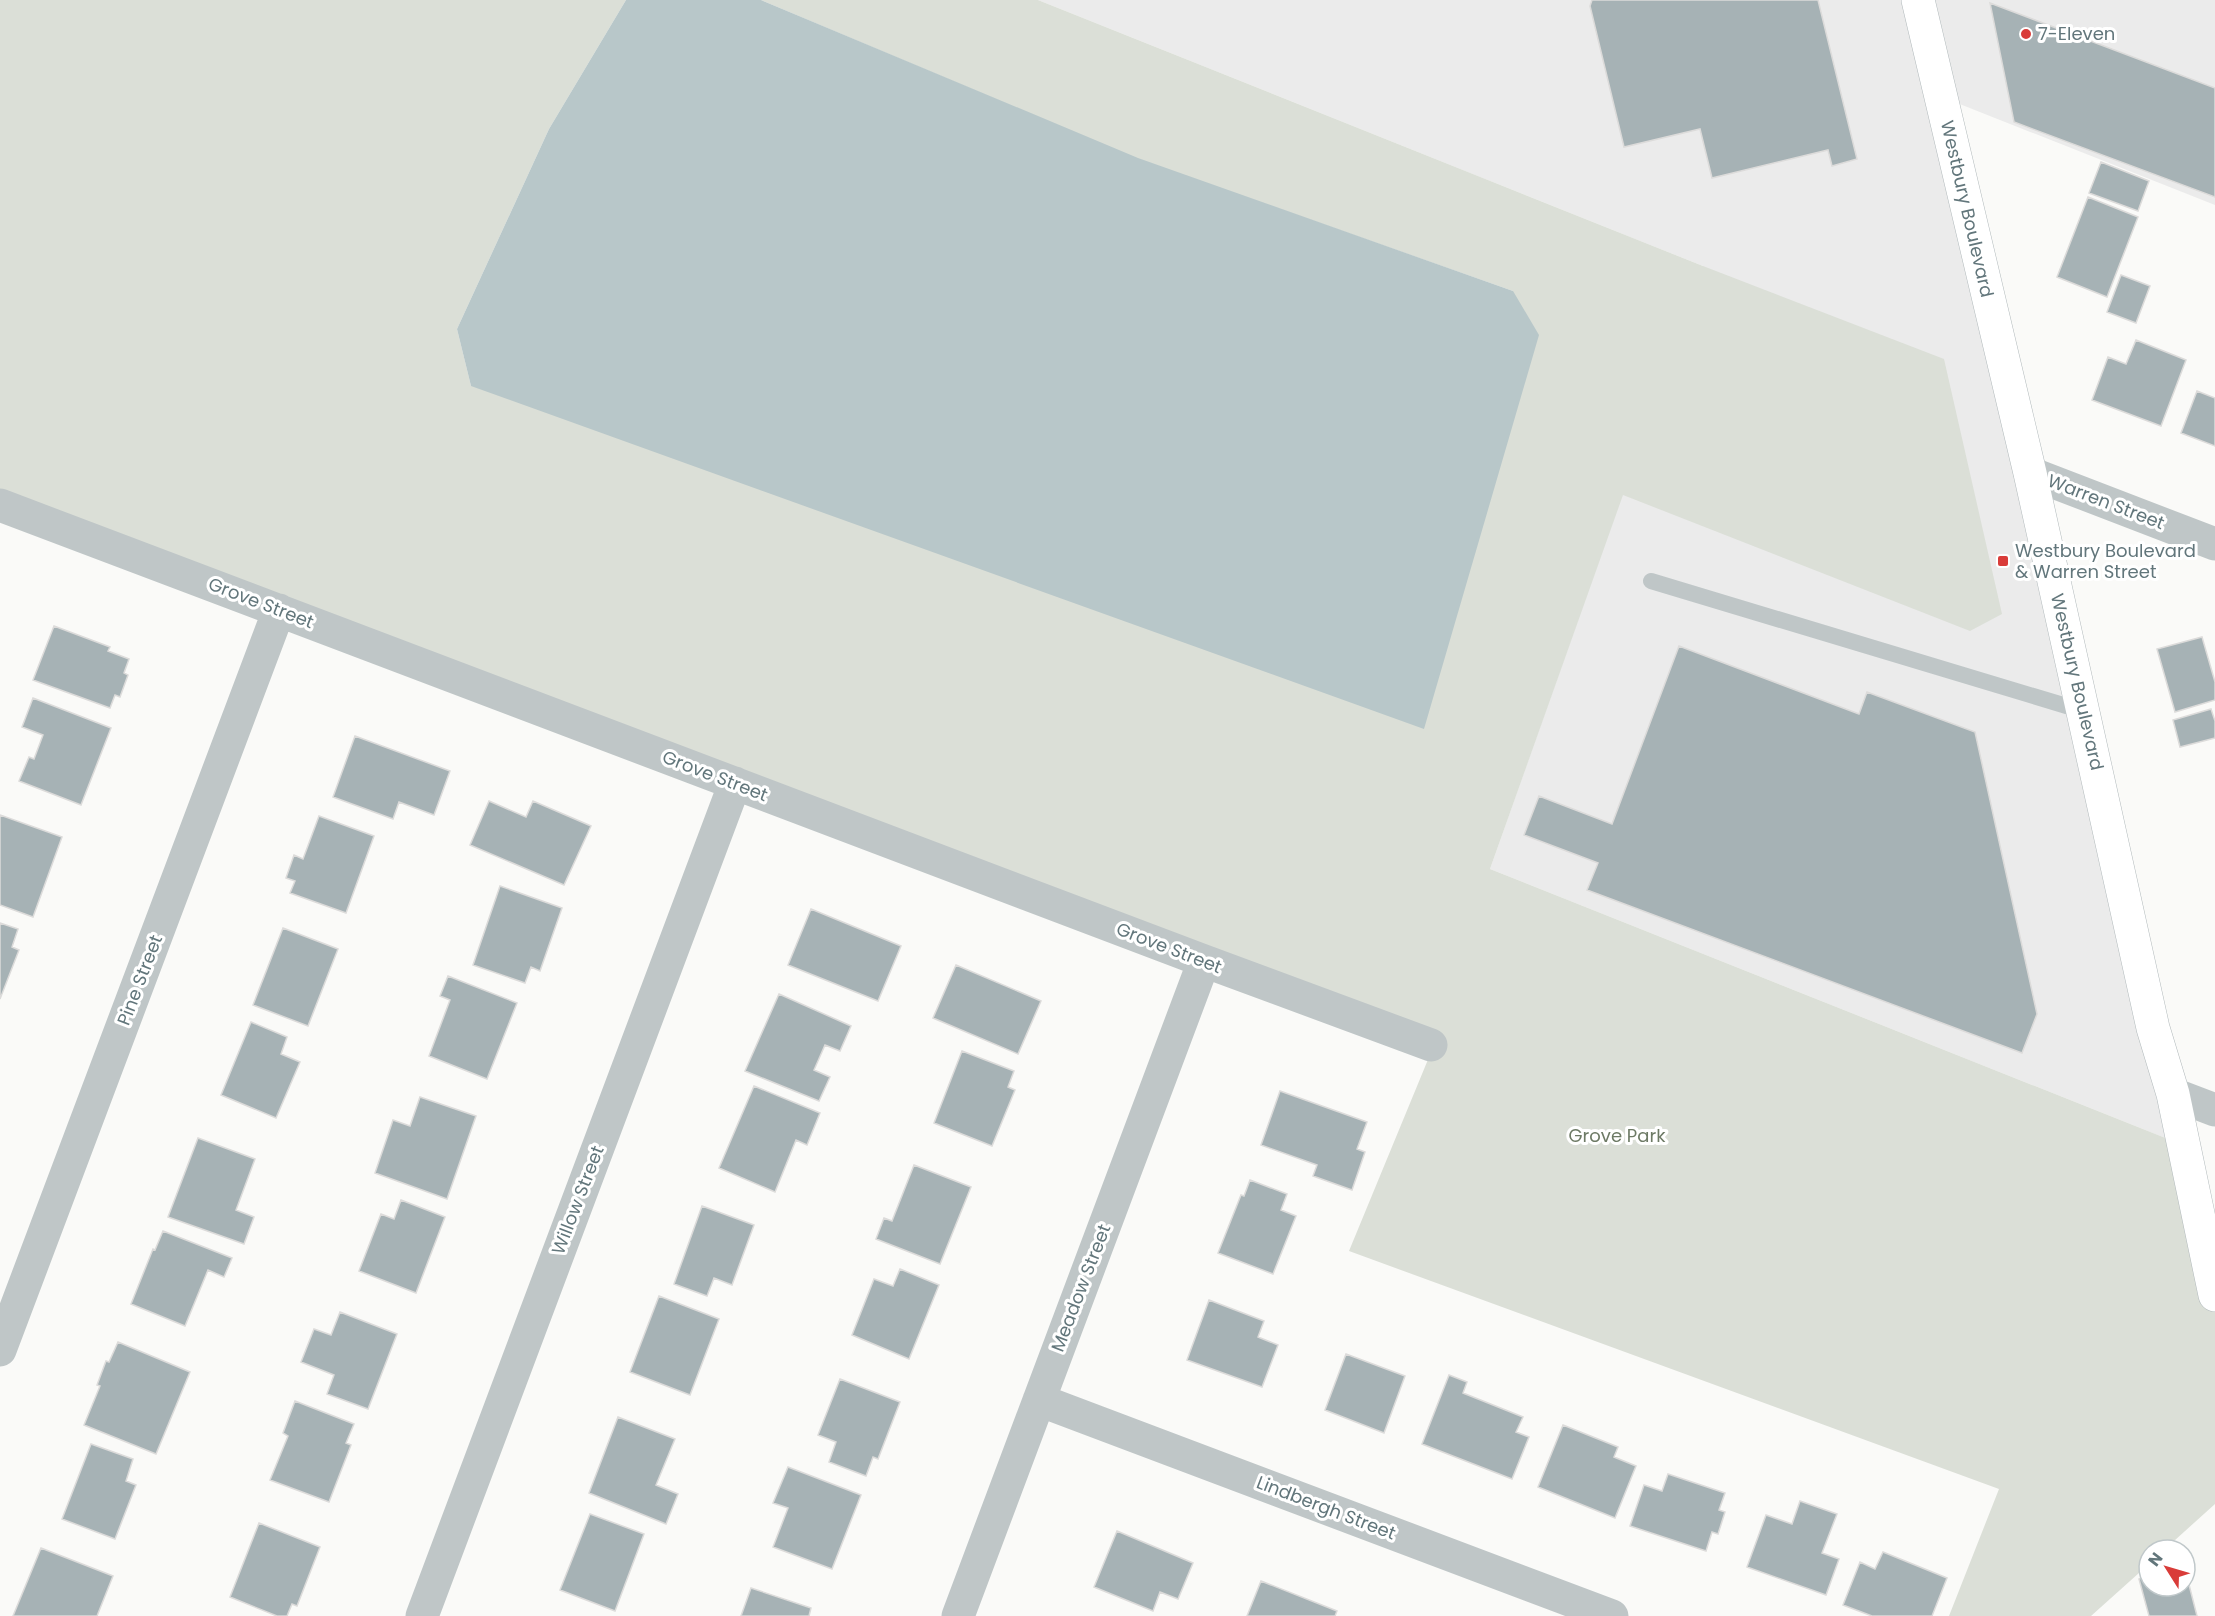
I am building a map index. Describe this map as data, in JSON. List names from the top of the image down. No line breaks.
{"streets":{"street":["Westbury Boulevard","Warren Street","Grove Street","Pine Street","Willow Street","Meadow Street","Lindbergh Street"]},"crossings":[["Westbury Boulevard","Warren Street"],["Grove Street","Pine Street"],["Grove Street","Willow Street"],["Grove Street","Meadow Street"],["Meadow Street","Lindbergh Street"]],"parks":["Grove Park"],"places":{"other":["7-Eleven"],"transit":["Westbury Boulevard & Warren Street"]},"north":"top left"}
